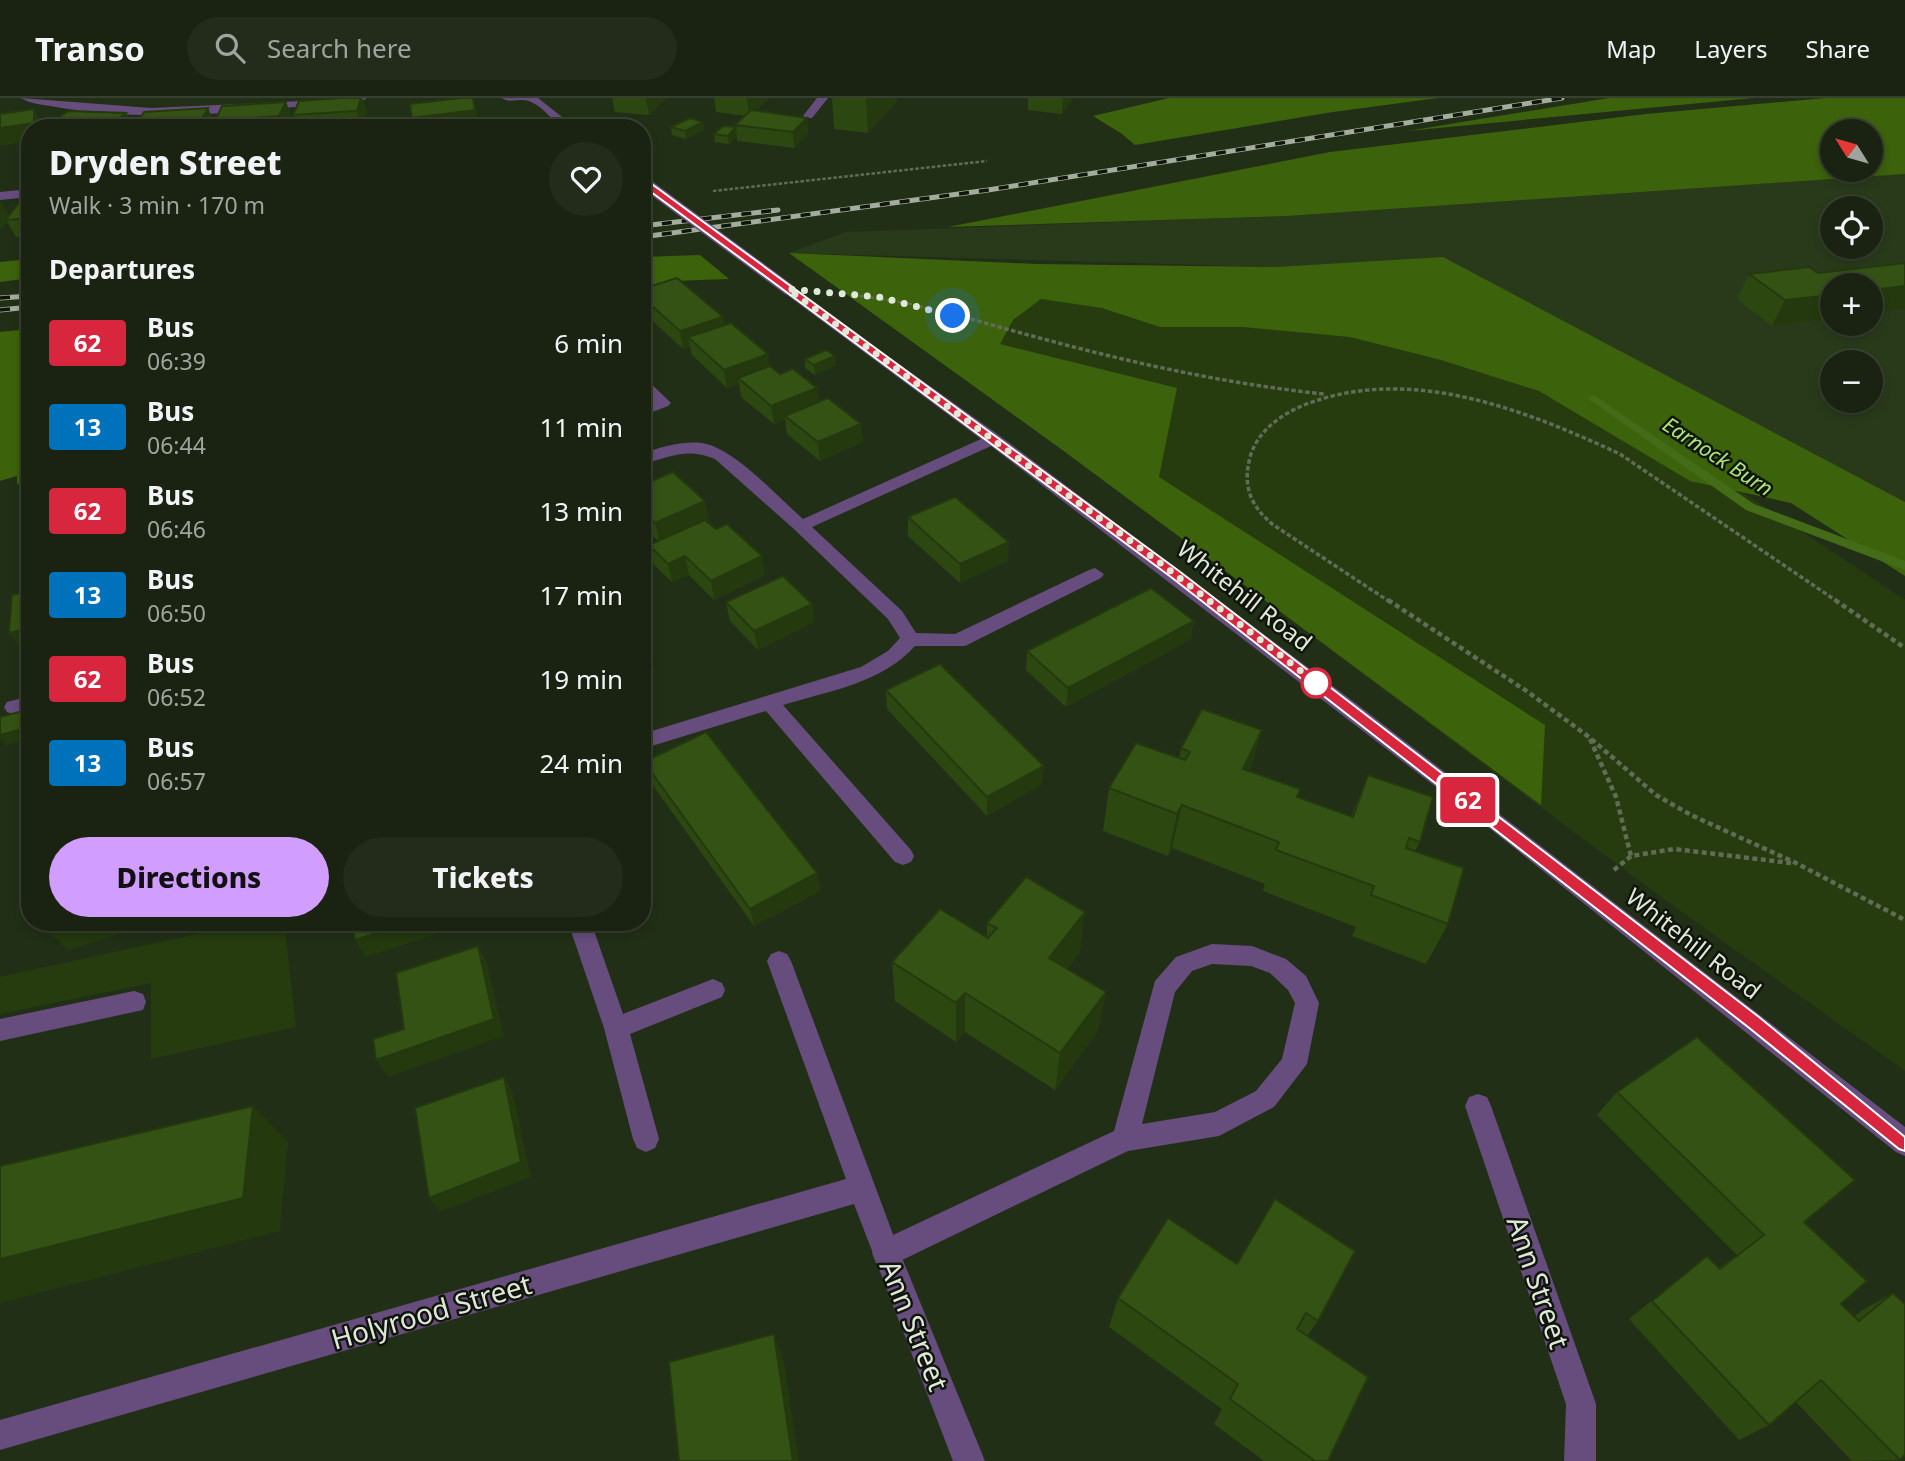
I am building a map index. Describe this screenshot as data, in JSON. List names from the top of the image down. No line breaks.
{"streets":{"street":["Whitehill Road","Ann Street","Holyrood Street"]},"crossings":[["Ann Street","Holyrood Street"]],"water":["Earnock Burn"],"lines":["bus line 62"],"north":"top left","page":{"header":"Transo","search":"Search here","nav":["Map","Layers","Share"],"on_map":"62","map_buttons":["+","−"],"heading":[["Dryden Street","Walk · 3 min · 170 m"],"Departures"],"list":[{"mark":"62","name":"Bus","note":"06:39","value":"6 min"},{"mark":"13","name":"Bus","note":"06:44","value":"11 min"},{"mark":"62","name":"Bus","note":"06:46","value":"13 min"},{"mark":"13","name":"Bus","note":"06:50","value":"17 min"},{"mark":"62","name":"Bus","note":"06:52","value":"19 min"},{"mark":"13","name":"Bus","note":"06:57","value":"24 min"}],"buttons":["Directions","Tickets"]}}
